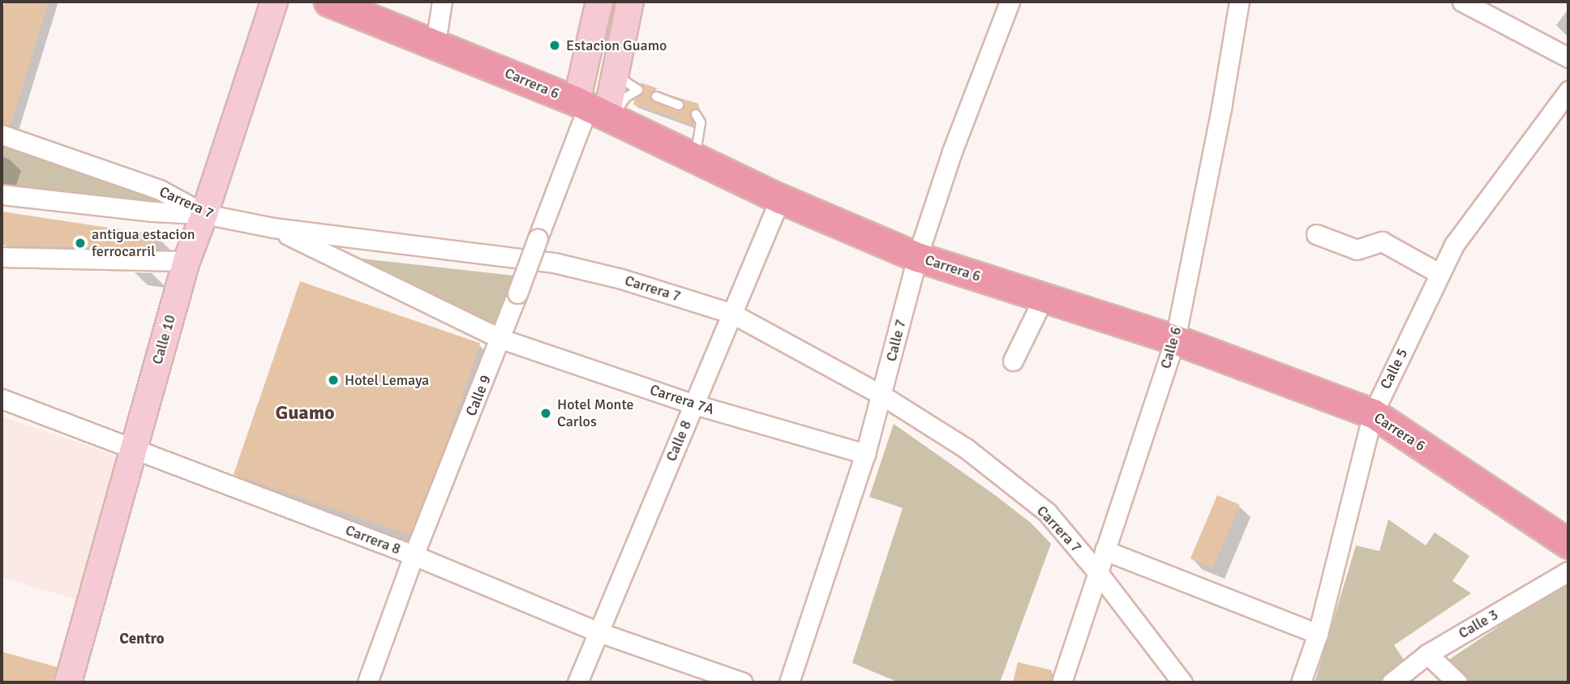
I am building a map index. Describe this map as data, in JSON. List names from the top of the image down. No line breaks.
{"streets":{"main road":["Carrera 6","Calle 10","Calle 9"],"street":["Carrera 7","Calle 7","Calle 6","Calle 5","Carrera 7A","Calle 8","Carrera 8","Calle 3"]},"crossings":[["Carrera 6","Calle 7"],["Carrera 6","Calle 6"],["Carrera 6","Calle 5"],["Carrera 6","Calle 9"],["Carrera 6","Calle 8"],["Carrera 7","Calle 10"],["Carrera 7","Calle 7"],["Carrera 7","Calle 6"],["Carrera 7","Carrera 7A"],["Carrera 7","Calle 8"],["Calle 10","Carrera 8"],["Calle 7","Carrera 7A"],["Calle 9","Carrera 7A"],["Calle 9","Carrera 8"],["Carrera 7A","Calle 8"],["Calle 8","Carrera 8"]],"districts":["Guamo","Centro"],"places":["Estacion Guamo","antigua estacion ferrocarril","Hotel Lemaya","Hotel Monte Carlos"]}
